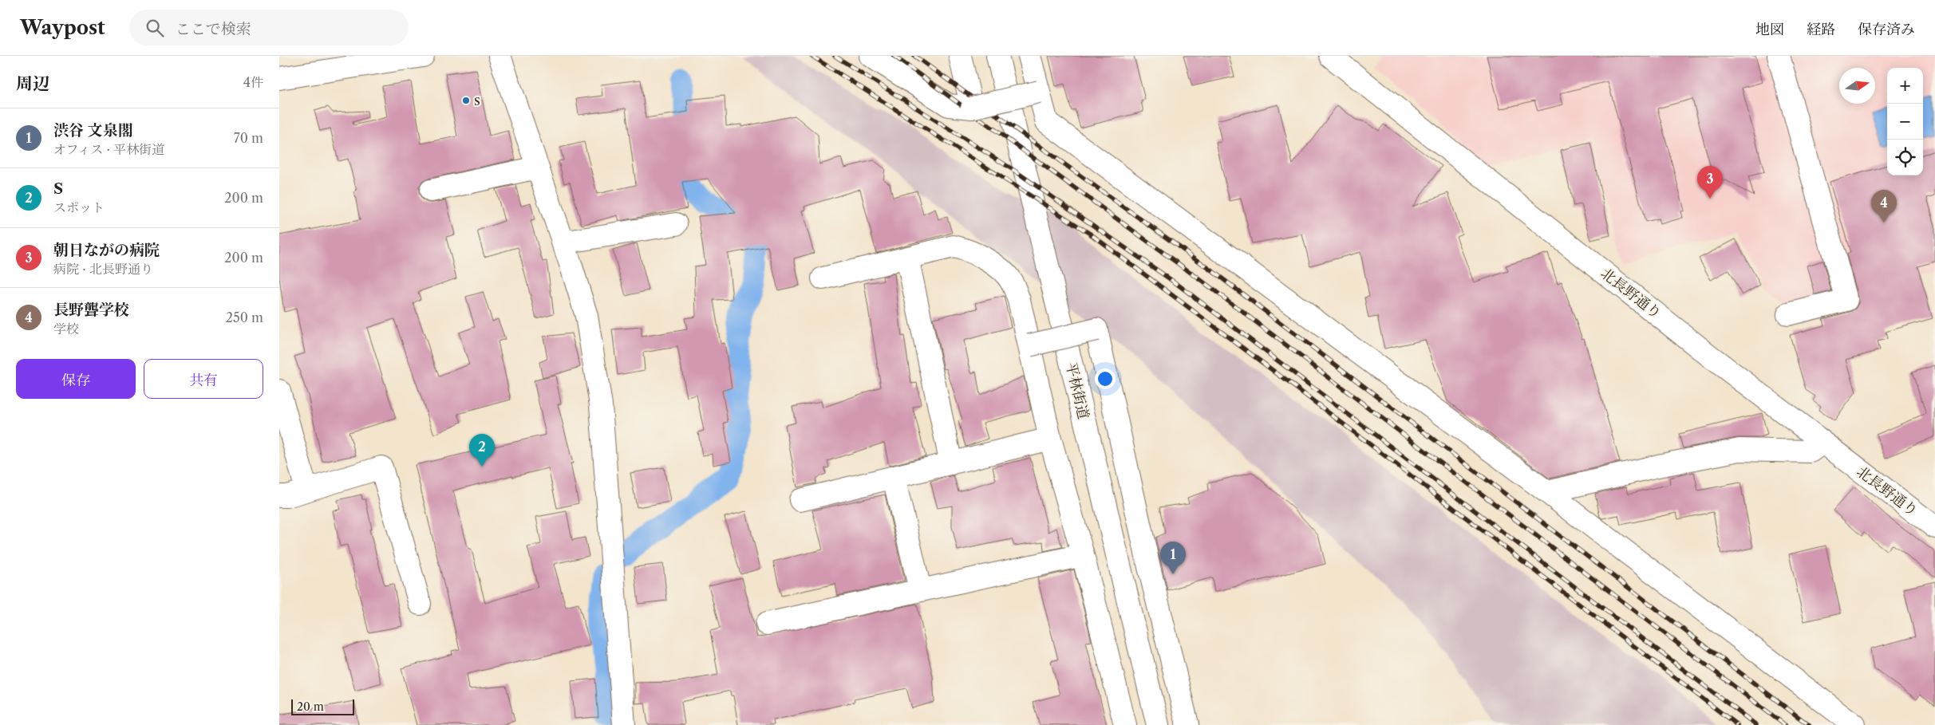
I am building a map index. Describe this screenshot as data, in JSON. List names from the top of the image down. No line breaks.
{"streets":{"main road":["北長野通り","平林街道"]},"places":["s"],"scale_bar":"20 m","north":"right","page":{"header":"Waypost","search":"ここで検索","nav":["地図","経路","保存済み"],"heading":["周辺","4件"],"map_buttons":["+","−"],"list":[{"mark":"1","name":"渋谷 文泉閣","note":"オフィス · 平林街道","value":"70 m"},{"mark":"2","name":"S","note":"スポット","value":"200 m"},{"mark":"3","name":"朝日ながの病院","note":"病院 · 北長野通り","value":"200 m"},{"mark":"4","name":"長野聾学校","note":"学校","value":"250 m"}],"pins":["3","4","2","1"],"buttons":["保存","共有"],"scale":"20 m"}}
